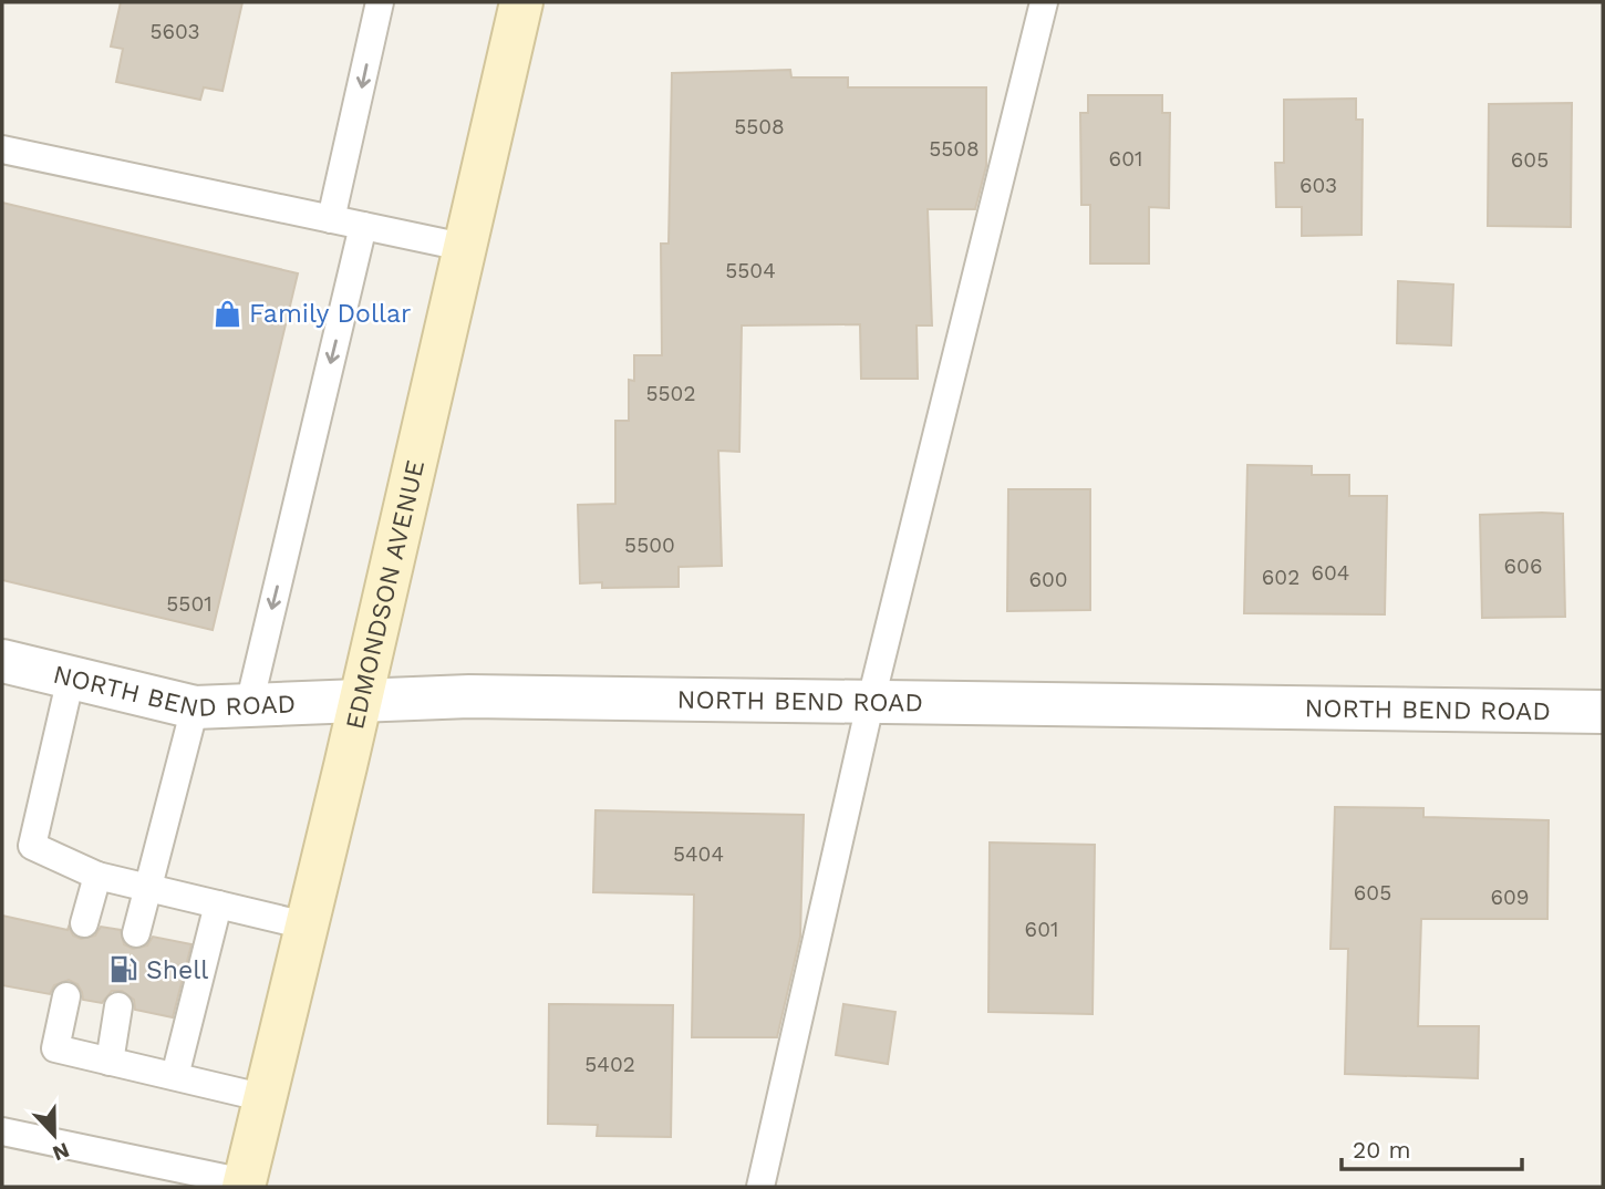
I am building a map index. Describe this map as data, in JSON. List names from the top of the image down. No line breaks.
{"streets":{"main road":["EDMONDSON AVENUE"],"street":["NORTH BEND ROAD"]},"crossings":[["EDMONDSON AVENUE","NORTH BEND ROAD"]],"places":{"shop":["Family Dollar"],"fuel station":["Shell"]},"house_numbers":["5603","5508","5508","601","605","603","5504","5502","5500","606","604","602","600","5501","5404","605","609","601","5402"],"scale_bar":"20 m","north":"bottom"}
